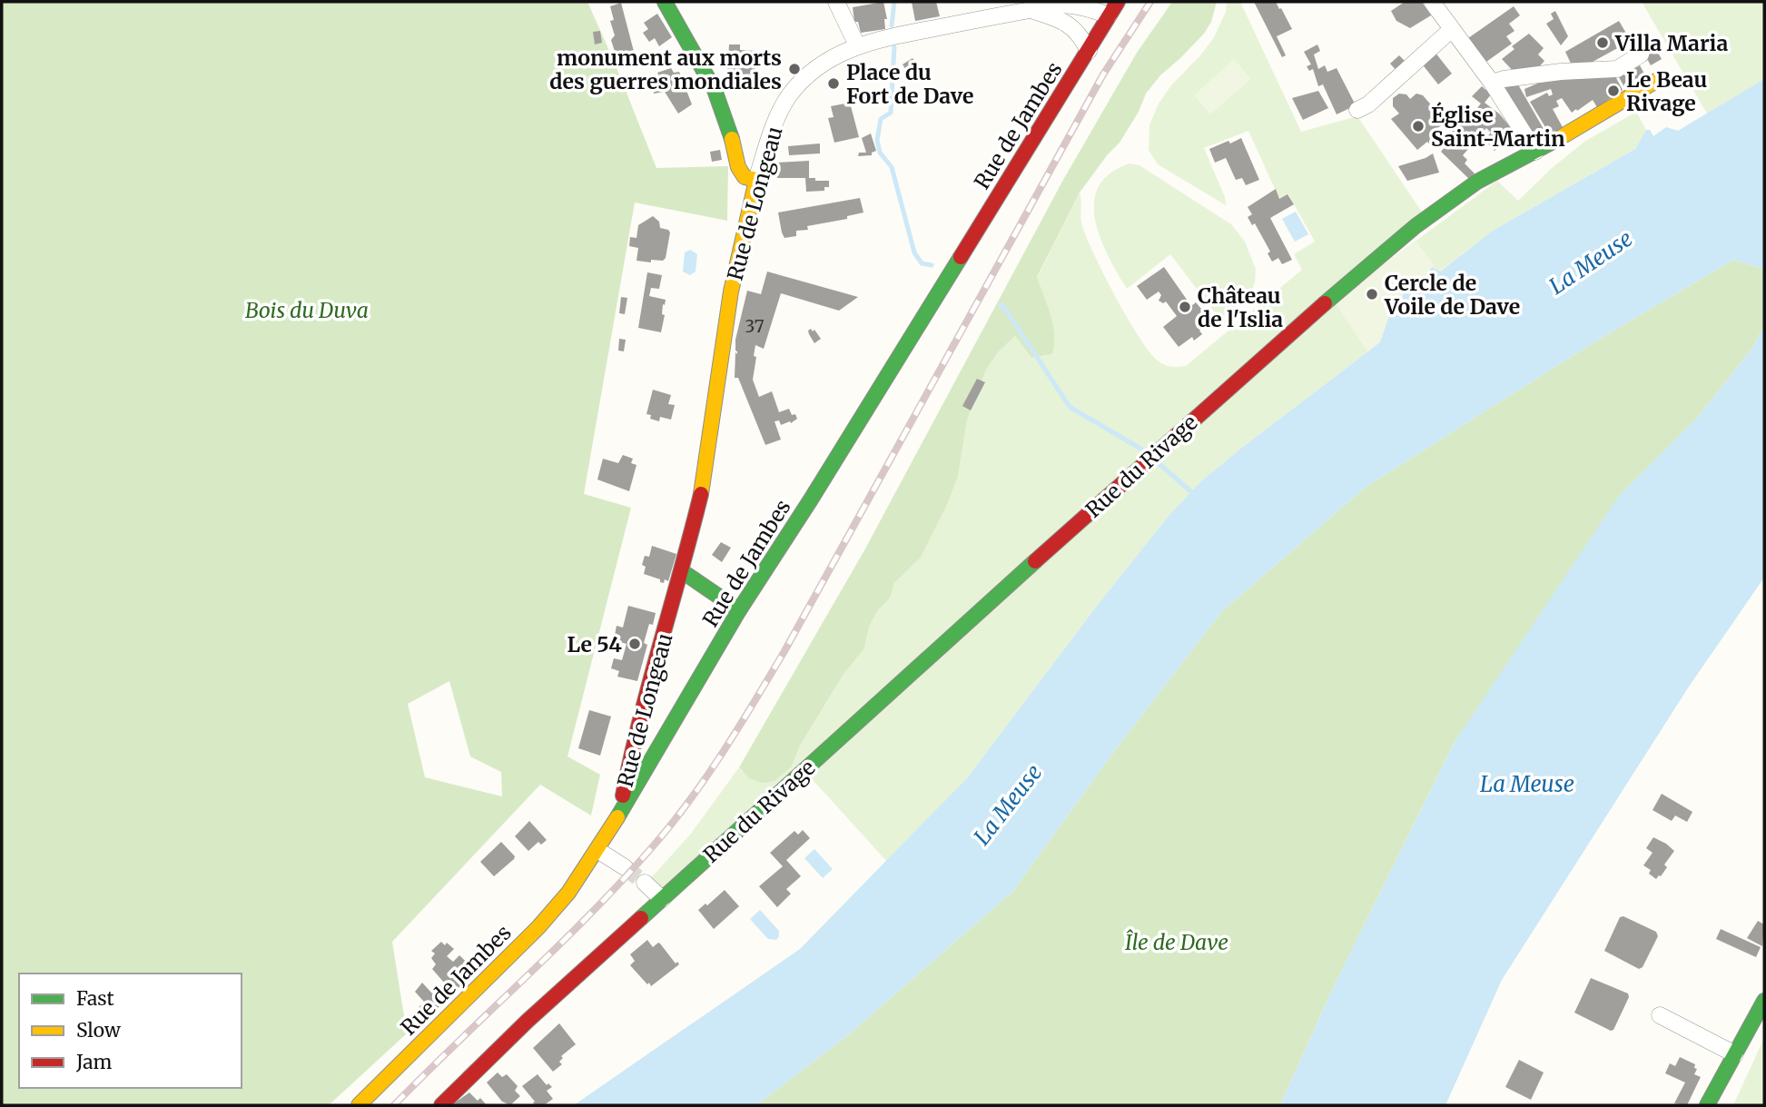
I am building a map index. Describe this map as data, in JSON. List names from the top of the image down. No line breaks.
{"streets":{"street":["Rue de Jambes","Rue de Longeau","Rue du Rivage"]},"crossings":[["Rue de Jambes","Rue de Longeau"]],"water":["La Meuse"],"parks":["Bois du Duva","Île de Dave"],"places":["Villa Maria","monument aux morts des guerres mondiales","Place du Fort de Dave","Le Beau Rivage","Église Saint-Martin","Cercle de Voile de Dave","Château de l'Islia","Le 54"],"house_numbers":["37"],"legend":["Fast","Slow","Jam"]}
